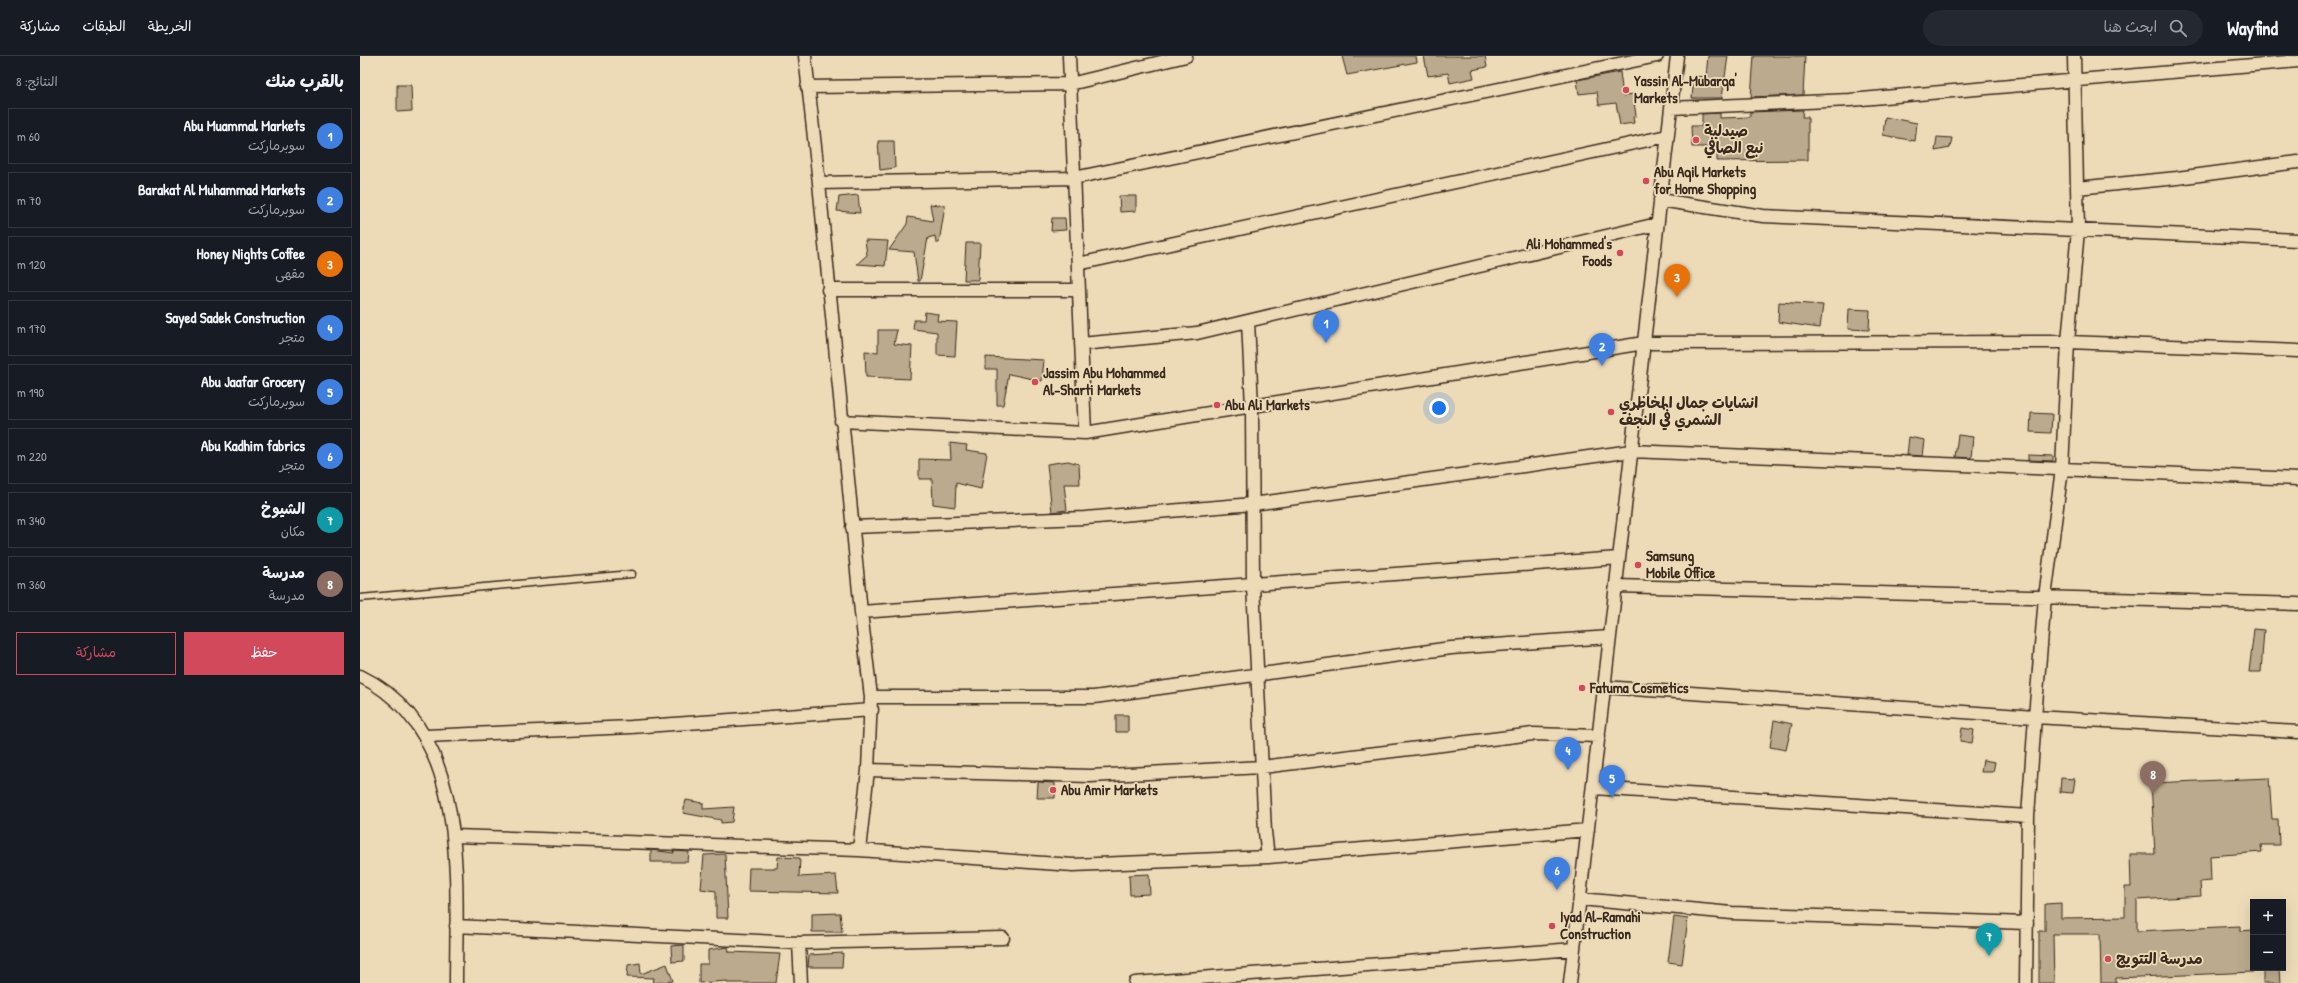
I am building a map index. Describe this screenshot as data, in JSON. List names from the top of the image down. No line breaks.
{"places":["Yassin Al-Mubarqa' Markets","صيدلية نبع الصافي","Abu Aqil Markets for Home Shopping","Ali Mohammed's Foods","Jassim Abu Mohammed Al-Sharti Markets","Abu Ali Markets","انشايات جمال المخاظري الشمري في النجف","Samsung Mobile Office","Fatuma Cosmetics","Abu Amir Markets","Iyad Al-Ramahi Construction","مدرسة التتويج"],"page":{"header":"Wayfind","search":"ابحث هنا","nav":["الخريطة","الطبقات","مشاركة"],"heading":["بالقرب منك","النتائج: 8"],"list":[{"mark":"1","name":"Abu Muammal Markets","note":"سوبرماركت","value":"60 m"},{"mark":"2","name":"Barakat Al Muhammad Markets","note":"سوبرماركت","value":"70 m"},{"mark":"3","name":"Honey Nights Coffee","note":"مقهى","value":"120 m"},{"mark":"4","name":"Sayed Sadek Construction","note":"متجر","value":"170 m"},{"mark":"5","name":"Abu Jaafar Grocery","note":"سوبرماركت","value":"190 m"},{"mark":"6","name":"Abu Kadhim fabrics","note":"متجر","value":"220 m"},{"mark":"7","name":"الشيوخ","note":"مكان","value":"340 m"},{"mark":"8","name":"مدرسة","note":"مدرسة","value":"360 m"}],"pins":["3","1","2","4","8","5","6","7"],"buttons":["حفظ","مشاركة"],"map_buttons":["+","−"]}}
